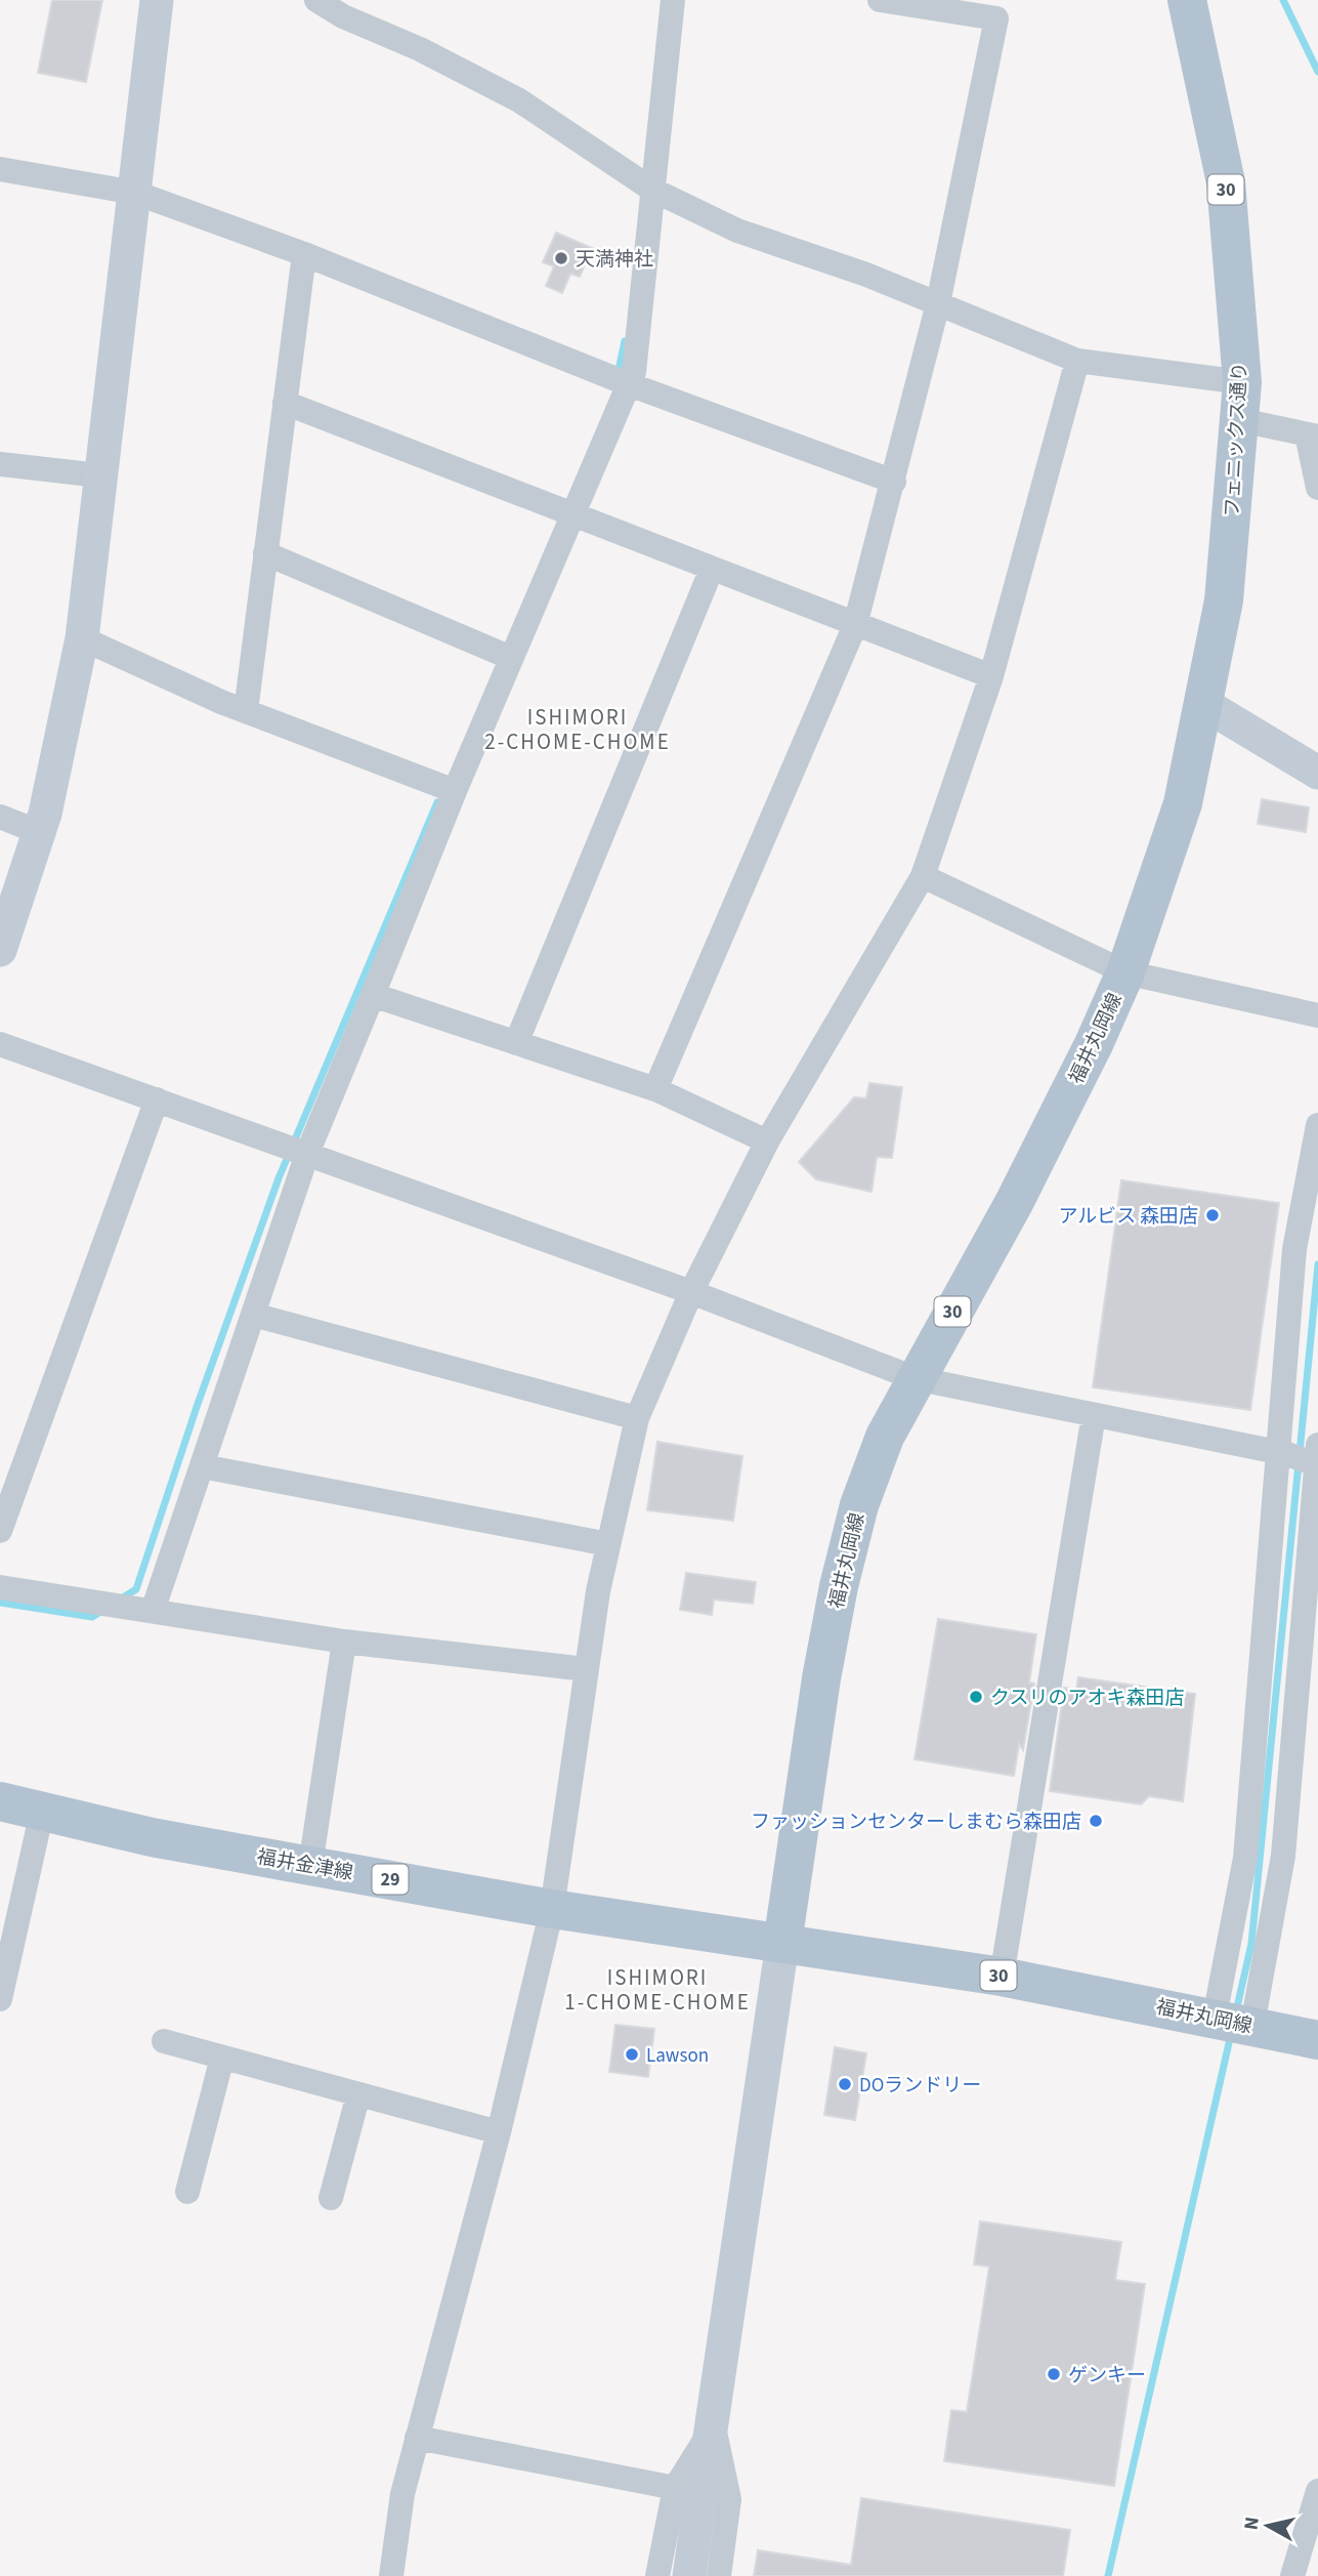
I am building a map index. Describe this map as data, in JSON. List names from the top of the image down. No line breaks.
{"streets":{"main road":["30","フェニックス通り","福井丸岡線","福井金津線","29"]},"crossings":[["フェニックス通り","福井丸岡線"],["福井丸岡線","福井金津線"]],"districts":["ISHIMORI 2-CHOME-CHOME","ISHIMORI 1-CHOME-CHOME"],"places":["天満神社","アルビス 森田店","クスリのアオキ森田店","ファッションセンターしまむら森田店","Lawson","DOランドリー","ゲンキー"],"north":"left"}
